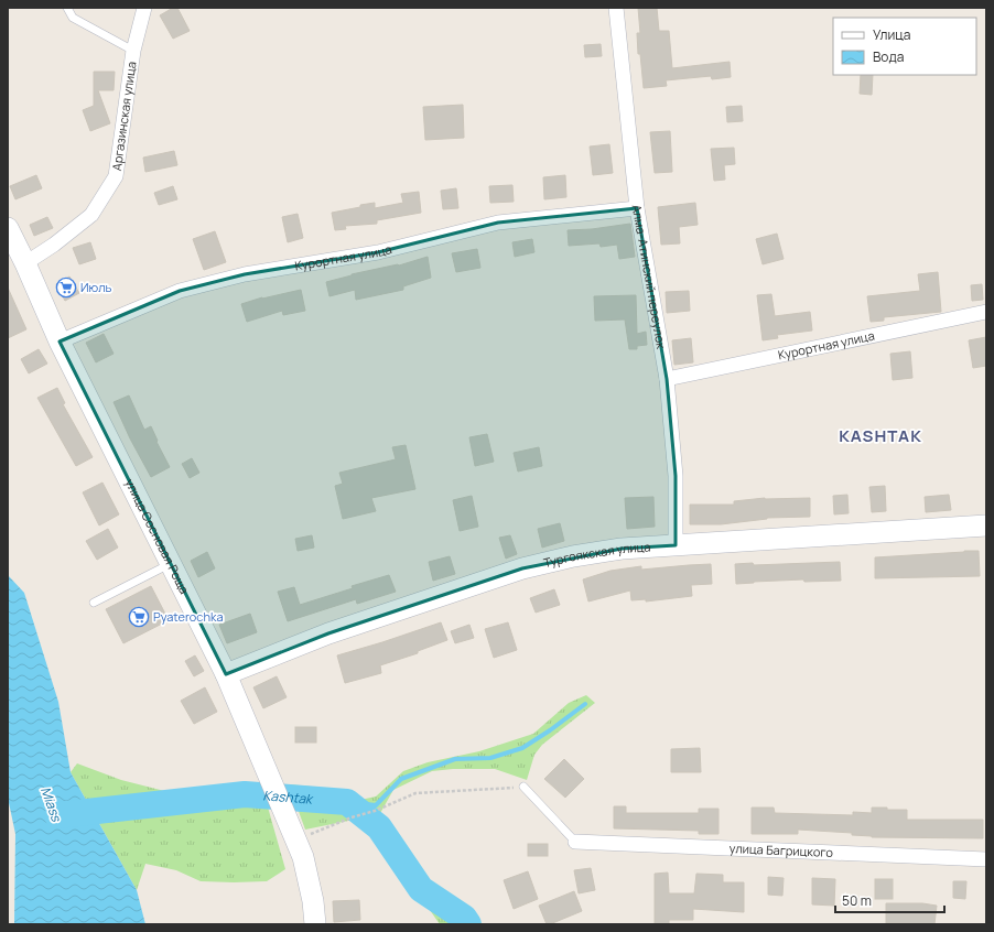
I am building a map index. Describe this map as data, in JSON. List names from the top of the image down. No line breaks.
{"streets":{"main road":["улица Сосновая Роща","Тургоякская улица"],"street":["Аргазинская улица","Курортная улица","Алма-Атинский переулок","улица Багрицкого"]},"crossings":[["Аргазинская улица","улица Сосновая Роща"],["Курортная улица","Алма-Атинский переулок"],["Курортная улица","улица Сосновая Роща"],["Алма-Атинский переулок","Тургоякская улица"],["улица Сосновая Роща","Тургоякская улица"]],"districts":["KASHTAK"],"water":["Kashtak","Miass"],"places":{"supermarket":["Июль","Pyaterochka"]},"legend":["Улица","Вода"],"scale_bar":"50 m"}
